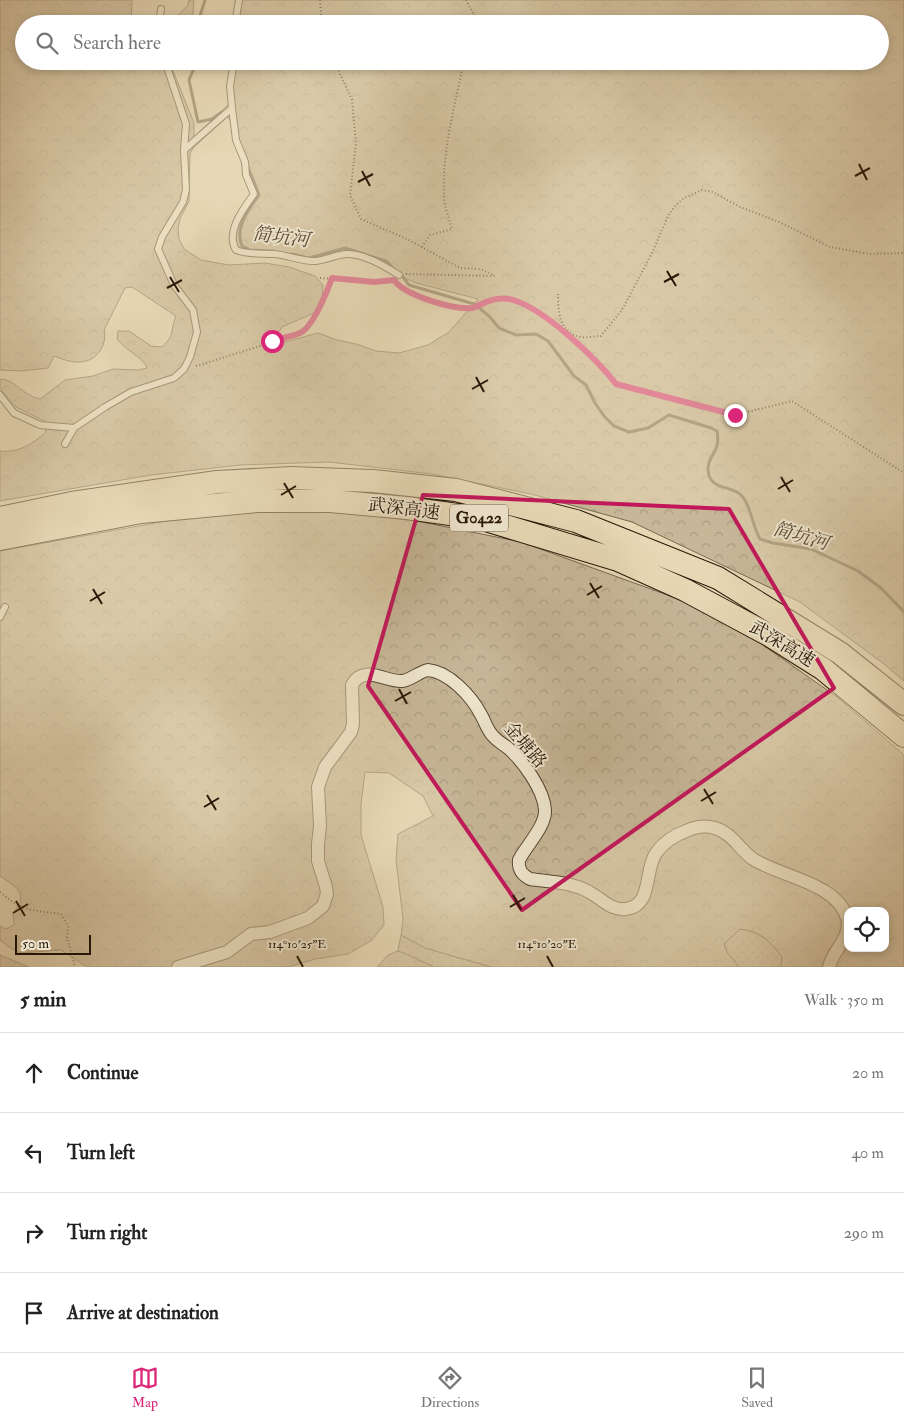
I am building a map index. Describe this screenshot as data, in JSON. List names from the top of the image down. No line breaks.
{"streets":{"highway":["武深高速","G0422"],"street":["金塘路"]},"water":["简坑河"],"scale_bar":"50 m","page":{"search":"Search here","scale":"50 m","heading":["5 min","Walk · 350 m"],"list":[["Continue","20 m"],["Turn left","40 m"],["Turn right","290 m"],"Arrive at destination"],"nav":["Map","Directions","Saved"]},"coordinates":["114°10'25\"E","114°10'20\"E"]}
